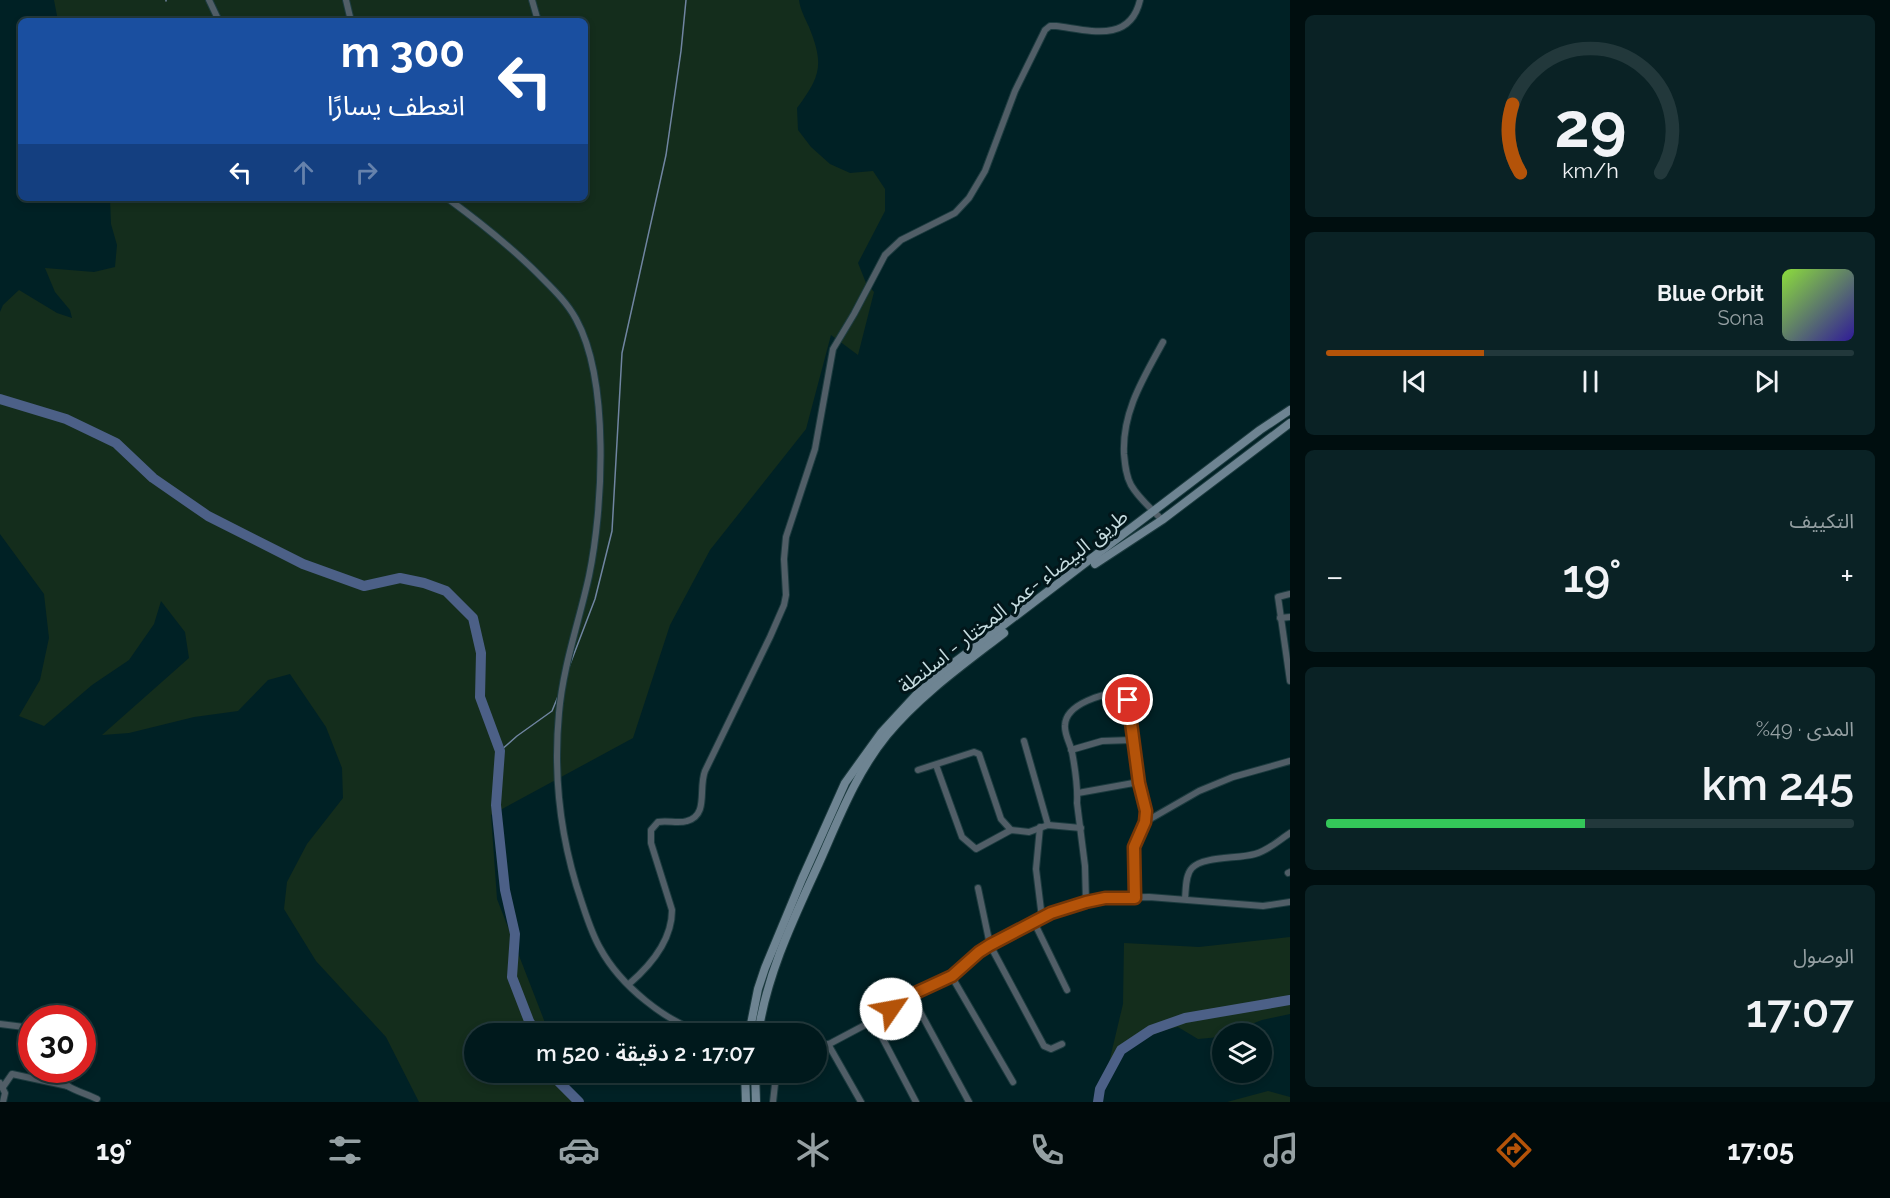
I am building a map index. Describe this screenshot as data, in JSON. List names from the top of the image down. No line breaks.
{"streets":{"main road":["طريق البيضاء -عمر المختار - اسلنطة"]},"page":{"turn":["300 m","انعطف يسارًا"],"song":["Blue Orbit","Sona"],"tile":["التكييف",["المدى · 49%","245 km"],["الوصول","17:07"]],"heat":["−","19°","+"],"limit":"30","trip":"17:07 · 2 دقيقة · 520 m","tabs":["17:05","19°"],"gauge":["29","km/h"]}}
